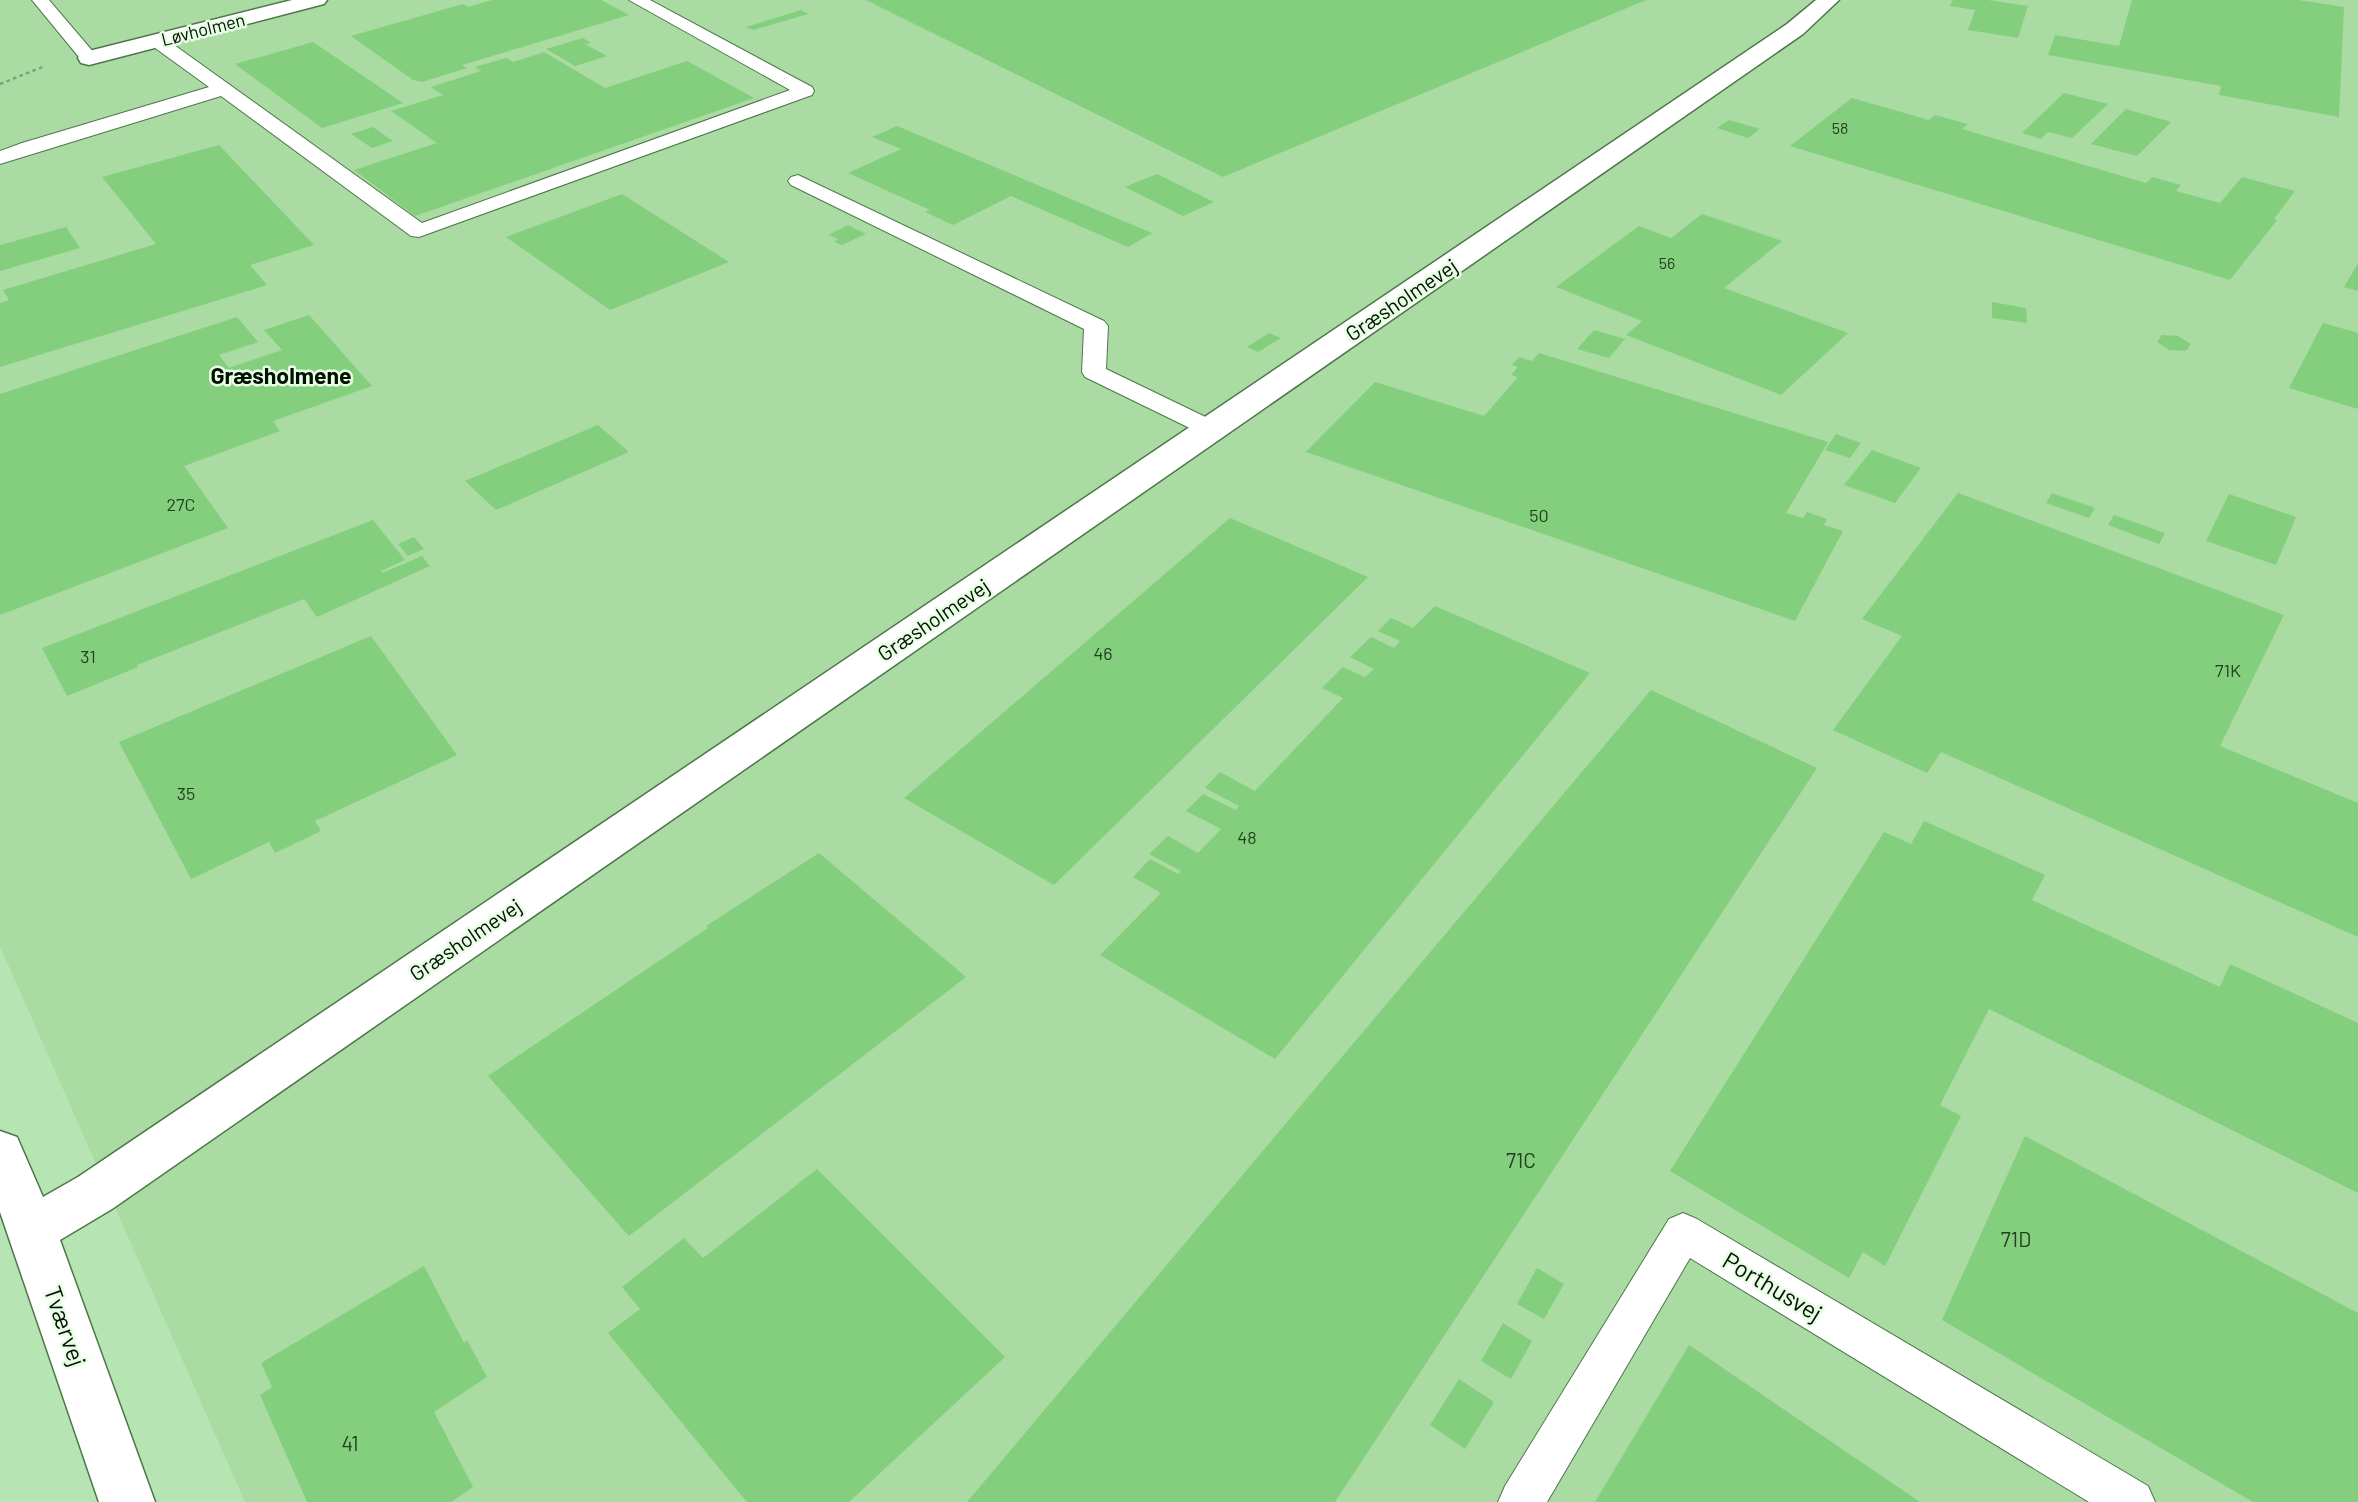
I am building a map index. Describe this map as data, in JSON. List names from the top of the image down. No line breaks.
{"streets":{"street":["Løvholmen","Græsholmevej","Tværvej"],"lane":["Porthusvej"]},"crossings":[["Græsholmevej","Tværvej"]],"districts":["Græsholmene"],"house_numbers":["58","56","27C","50","46","31","71K","35","48","71C","71D","41"]}
